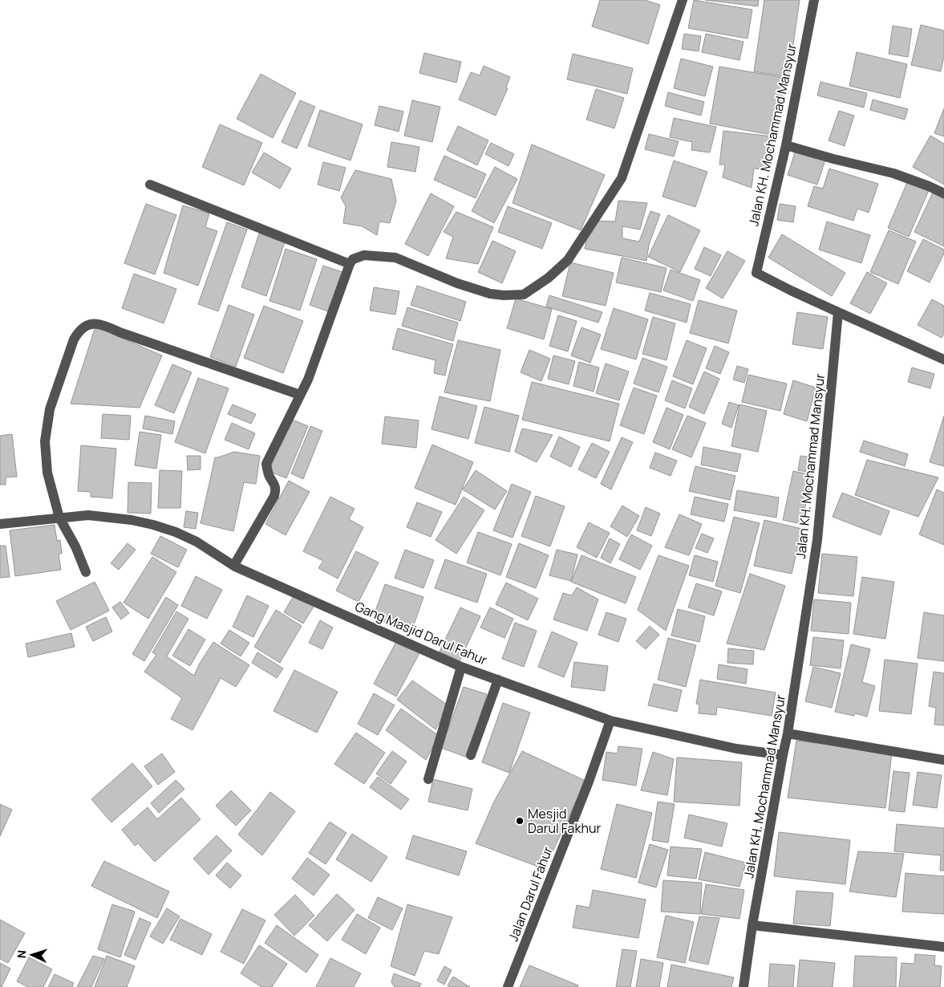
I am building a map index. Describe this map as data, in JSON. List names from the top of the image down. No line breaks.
{"streets":{"street":["Jalan KH. Mochammad Mansyur","Gang Masjid Darul Fahur","Jalan Darul Fahur"]},"crossings":[["Jalan KH. Mochammad Mansyur","Gang Masjid Darul Fahur"],["Gang Masjid Darul Fahur","Jalan Darul Fahur"]],"places":["Mesjid Darul Fakhur"],"north":"left"}
